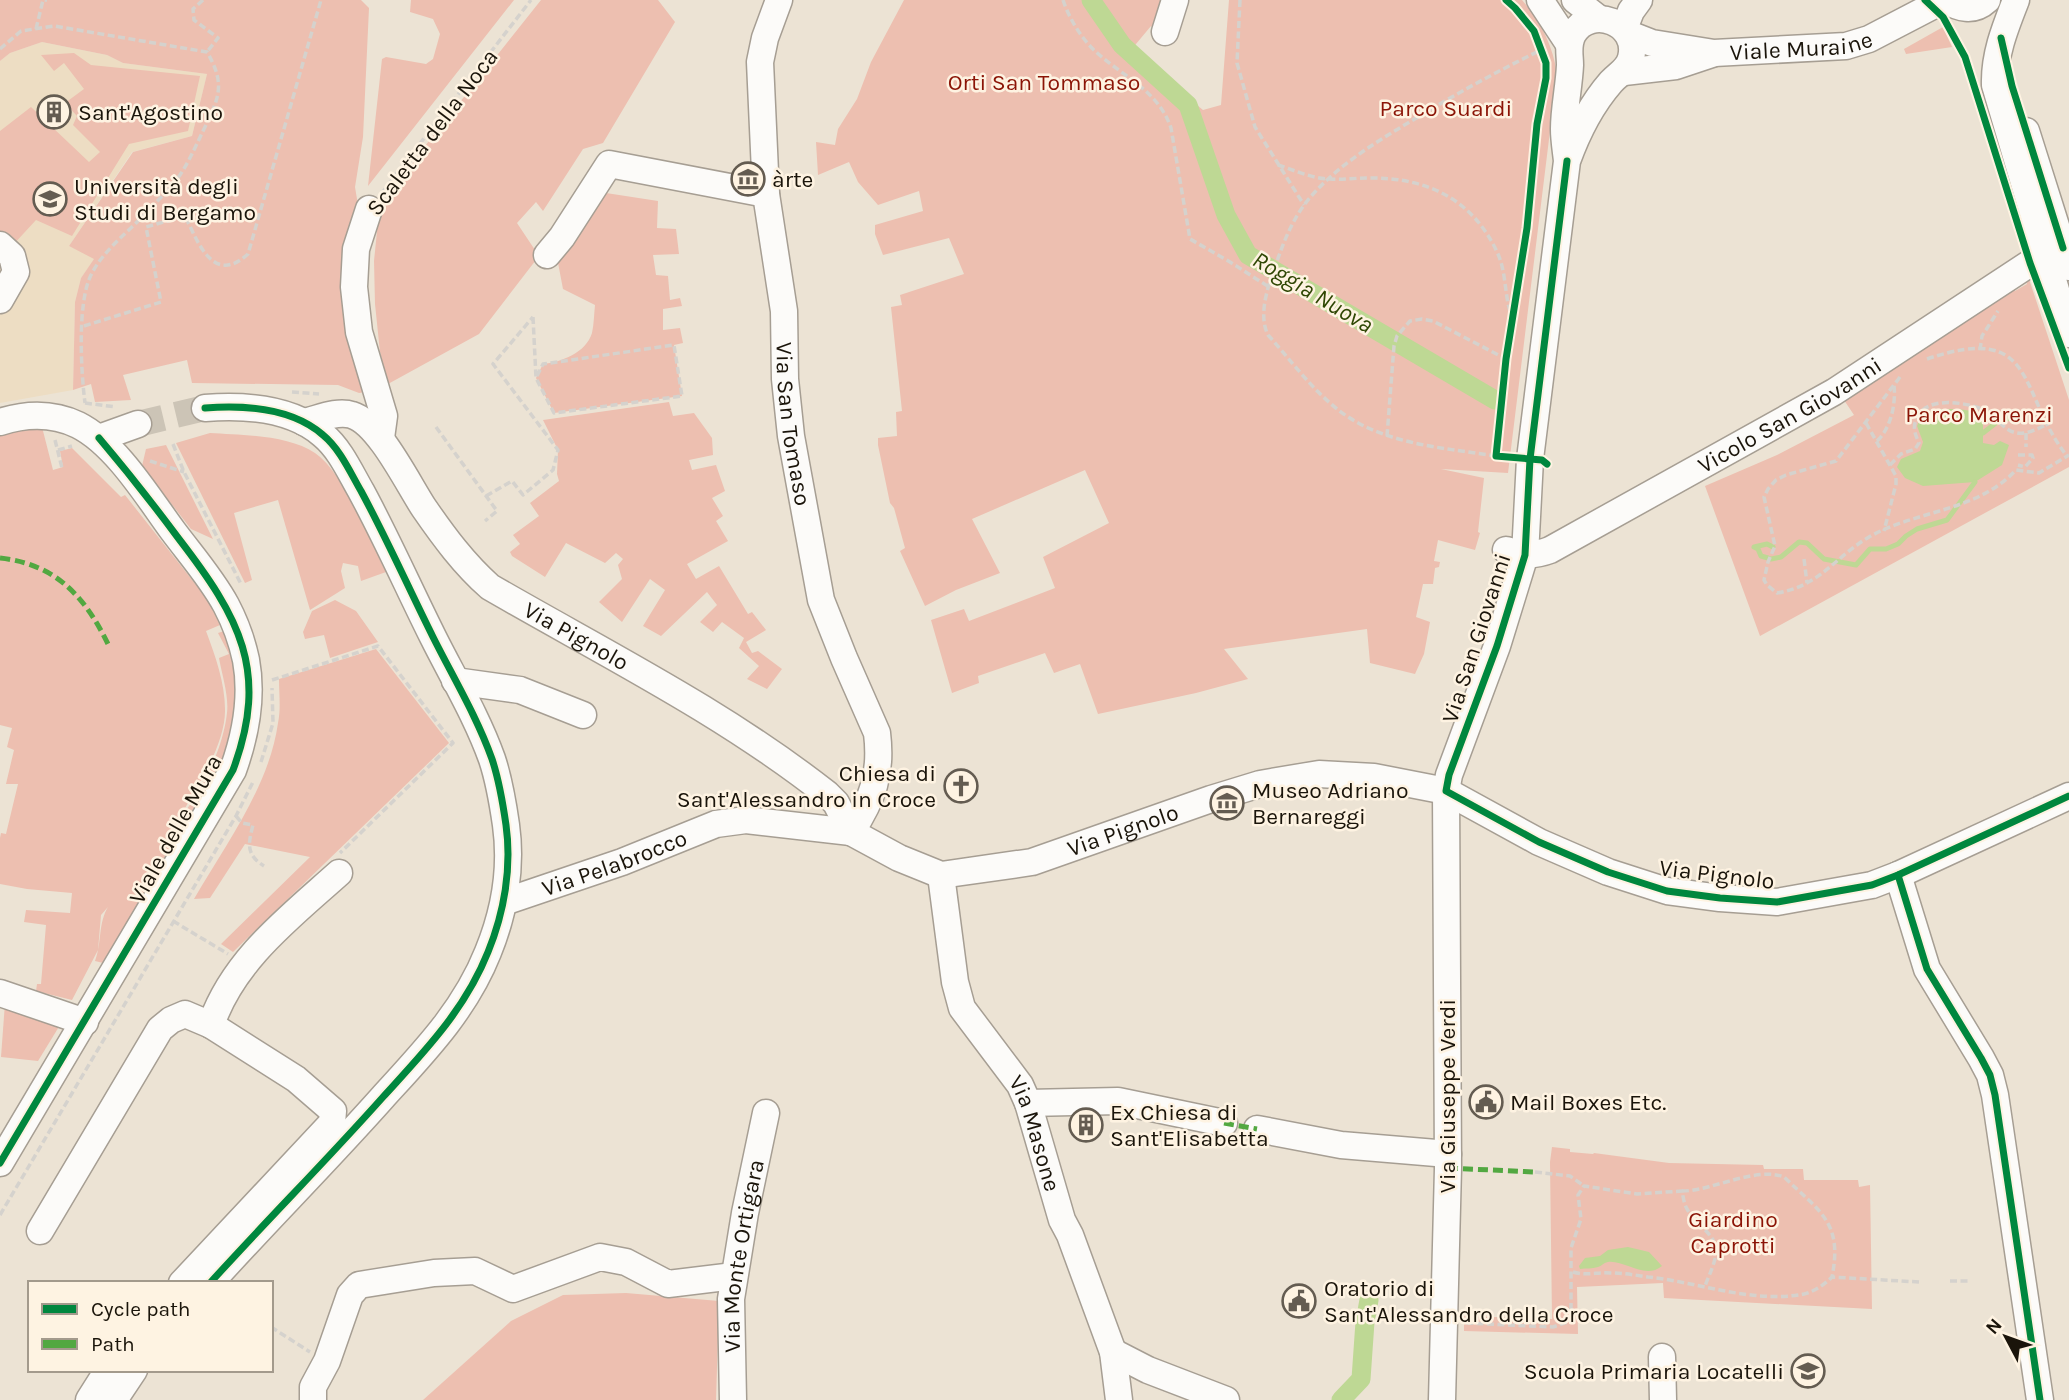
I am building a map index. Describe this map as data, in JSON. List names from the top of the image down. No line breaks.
{"streets":{"street":["Viale Muraine","Scaletta della Noca","Vicolo San Giovanni","Via San Tomaso","Via Pignolo","Via San Giovanni","Viale delle Mura","Via Pelabrocco","Via Giuseppe Verdi","Via Masone","Via Monte Ortigara"]},"crossings":[["Viale Muraine","Via San Giovanni"],["Scaletta della Noca","Via Pignolo"],["Vicolo San Giovanni","Via San Giovanni"],["Via San Tomaso","Via Pignolo"],["Via San Tomaso","Via Pelabrocco"],["Via Pignolo","Via San Giovanni"],["Via Pignolo","Via Pelabrocco"],["Via Pignolo","Via Giuseppe Verdi"],["Via Pignolo","Via Masone"],["Via San Giovanni","Via Giuseppe Verdi"]],"water":["Roggia Nuova"],"parks":["Orti San Tommaso","Parco Suardi","Parco Marenzi","Giardino Caprotti"],"places":{"building":["Sant'Agostino","Ex Chiesa di Sant'Elisabetta"],"museum":["àrte","Museo Adriano Bernareggi"],"school or university":["Università degli Studi di Bergamo","Scuola Primaria Locatelli"],"church":["Chiesa di Sant'Alessandro in Croce"],"public building":["Mail Boxes Etc.","Oratorio di Sant'Alessandro della Croce"]},"legend":["Cycle path","Path"],"north":"top left"}
